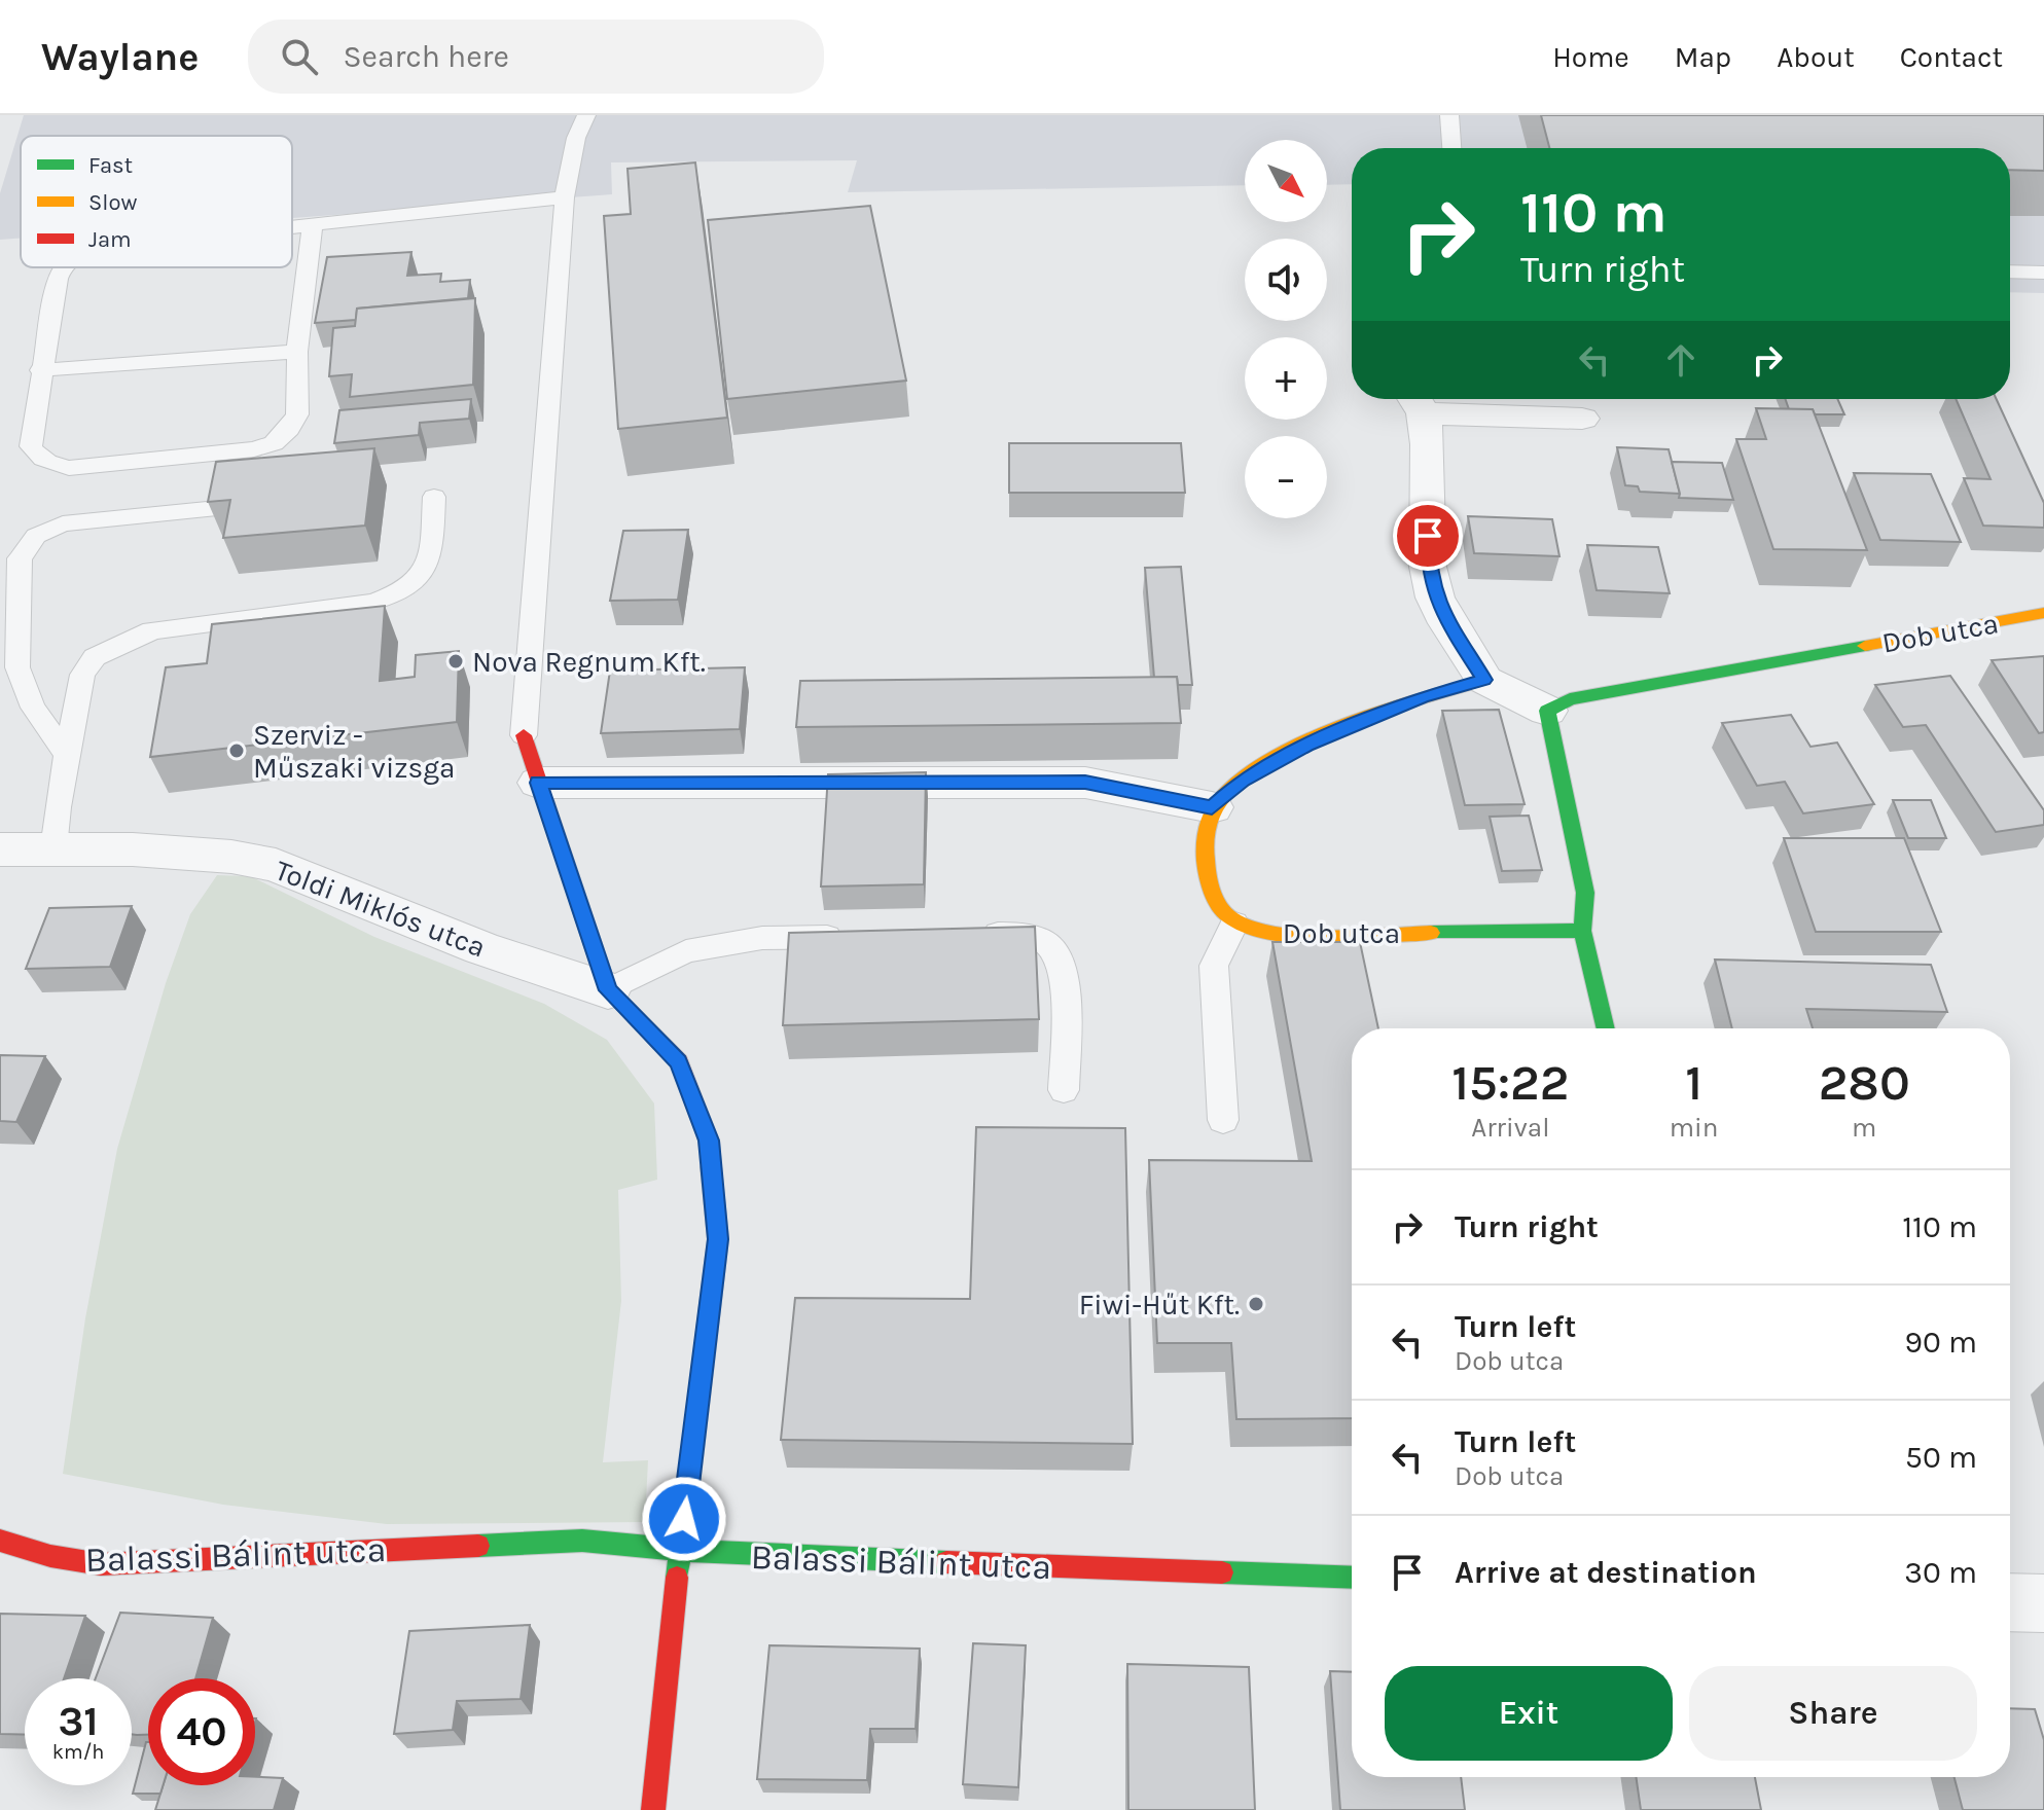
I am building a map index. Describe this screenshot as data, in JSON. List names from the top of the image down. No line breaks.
{"streets":{"street":["Dob utca","Toldi Miklós utca","Balassi Bálint utca"]},"crossings":[["Toldi Miklós utca","Balassi Bálint utca"]],"places":["Nova Regnum Kft.","Szerviz - Műszaki vizsga","Fiwi-Hűt Kft."],"legend":["Fast","Slow","Jam"],"north":"bottom right","page":{"header":"Waylane","search":"Search here","nav":["Home","Map","About","Contact"],"map_buttons":["+","−"],"turn":["110 m","Turn right"],"eta":["15:22","Arrival","1","min","280","m"],"list":[{"name":"Turn right","value":"110 m"},{"name":"Turn left","note":"Dob utca","value":"90 m"},{"name":"Turn left","note":"Dob utca","value":"50 m"},{"name":"Arrive at destination","value":"30 m"}],"buttons":["Exit","Share"],"speed":"31 km/h","limit":"40"}}
